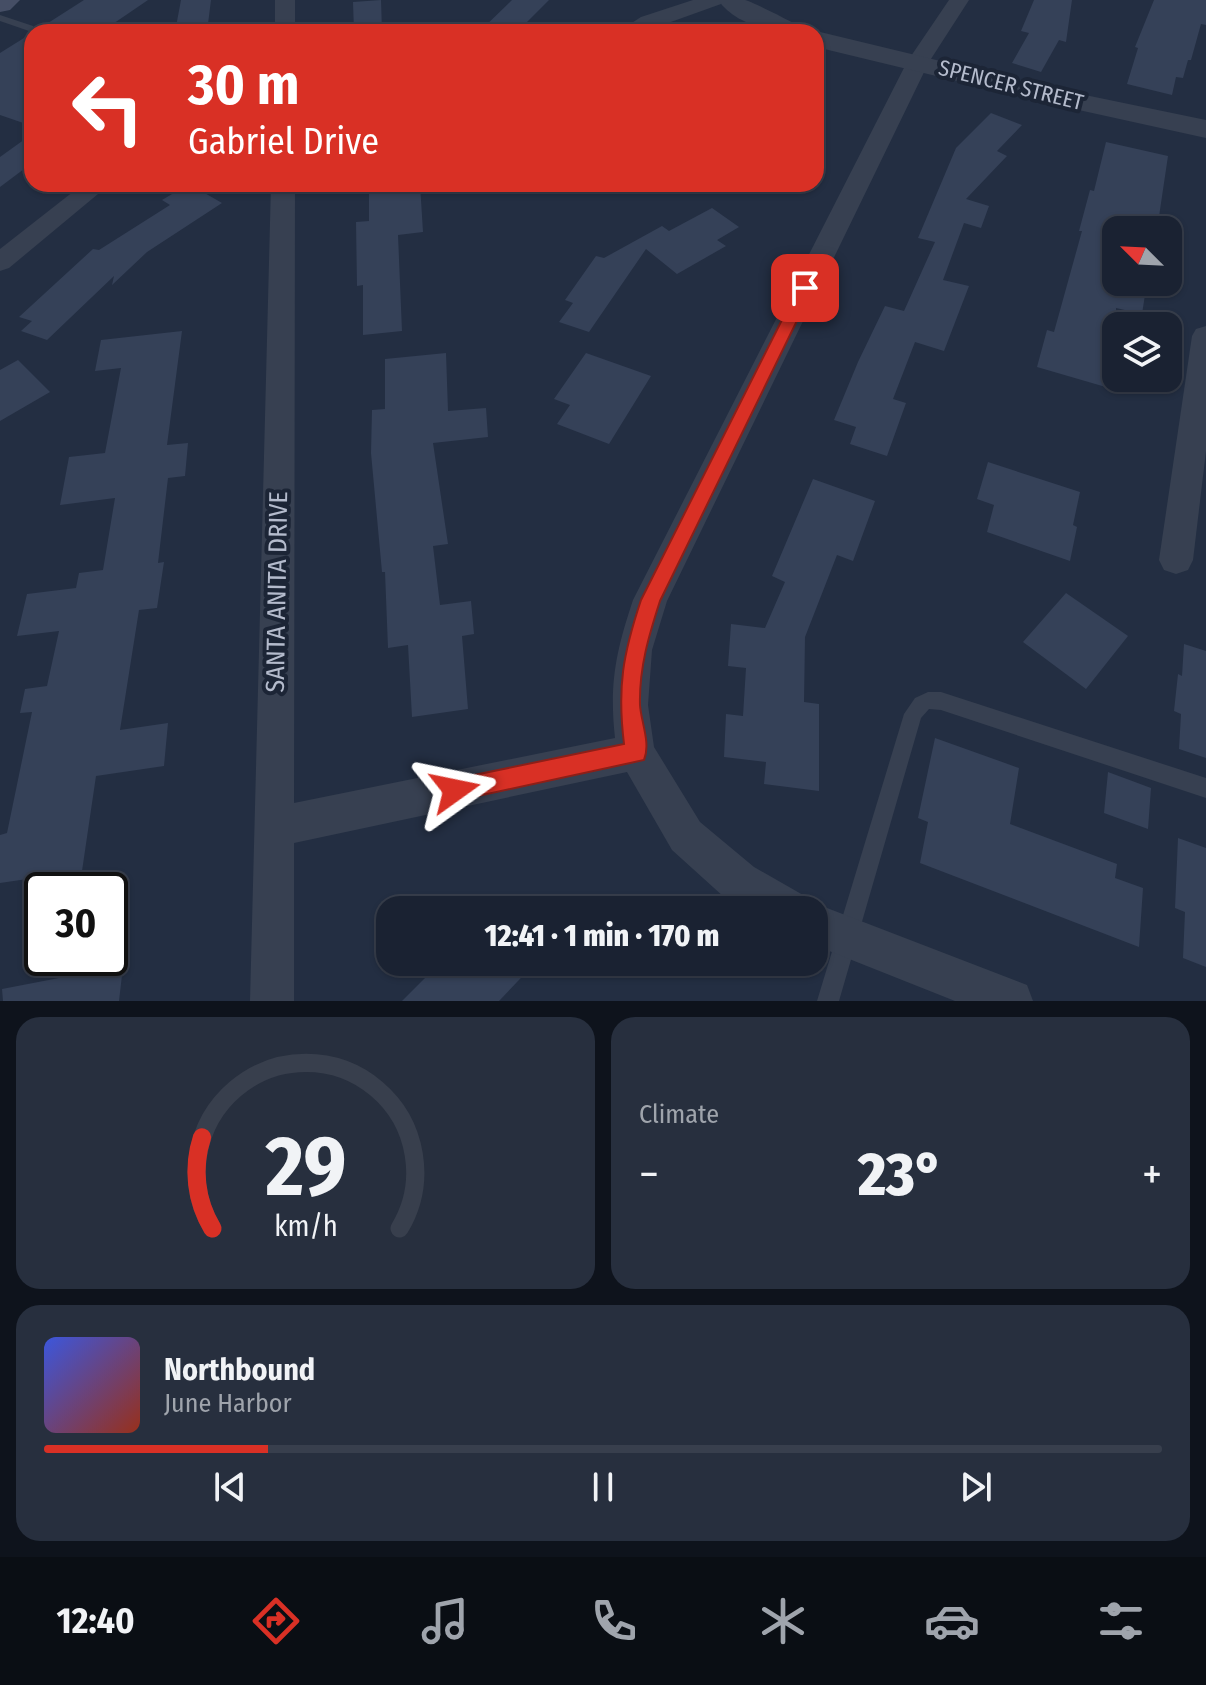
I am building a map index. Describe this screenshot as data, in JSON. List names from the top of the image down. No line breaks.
{"streets":{"street":["SPENCER STREET","SANTA ANITA DRIVE"]},"north":"top left","page":{"turn":["30 m","Gabriel Drive"],"limit":"30","trip":"12:41 · 1 min · 170 m","tile":"Climate","heat":["−","23°","+"],"song":["Northbound","June Harbor"],"tabs":"12:40","gauge":["29","km/h"]}}
